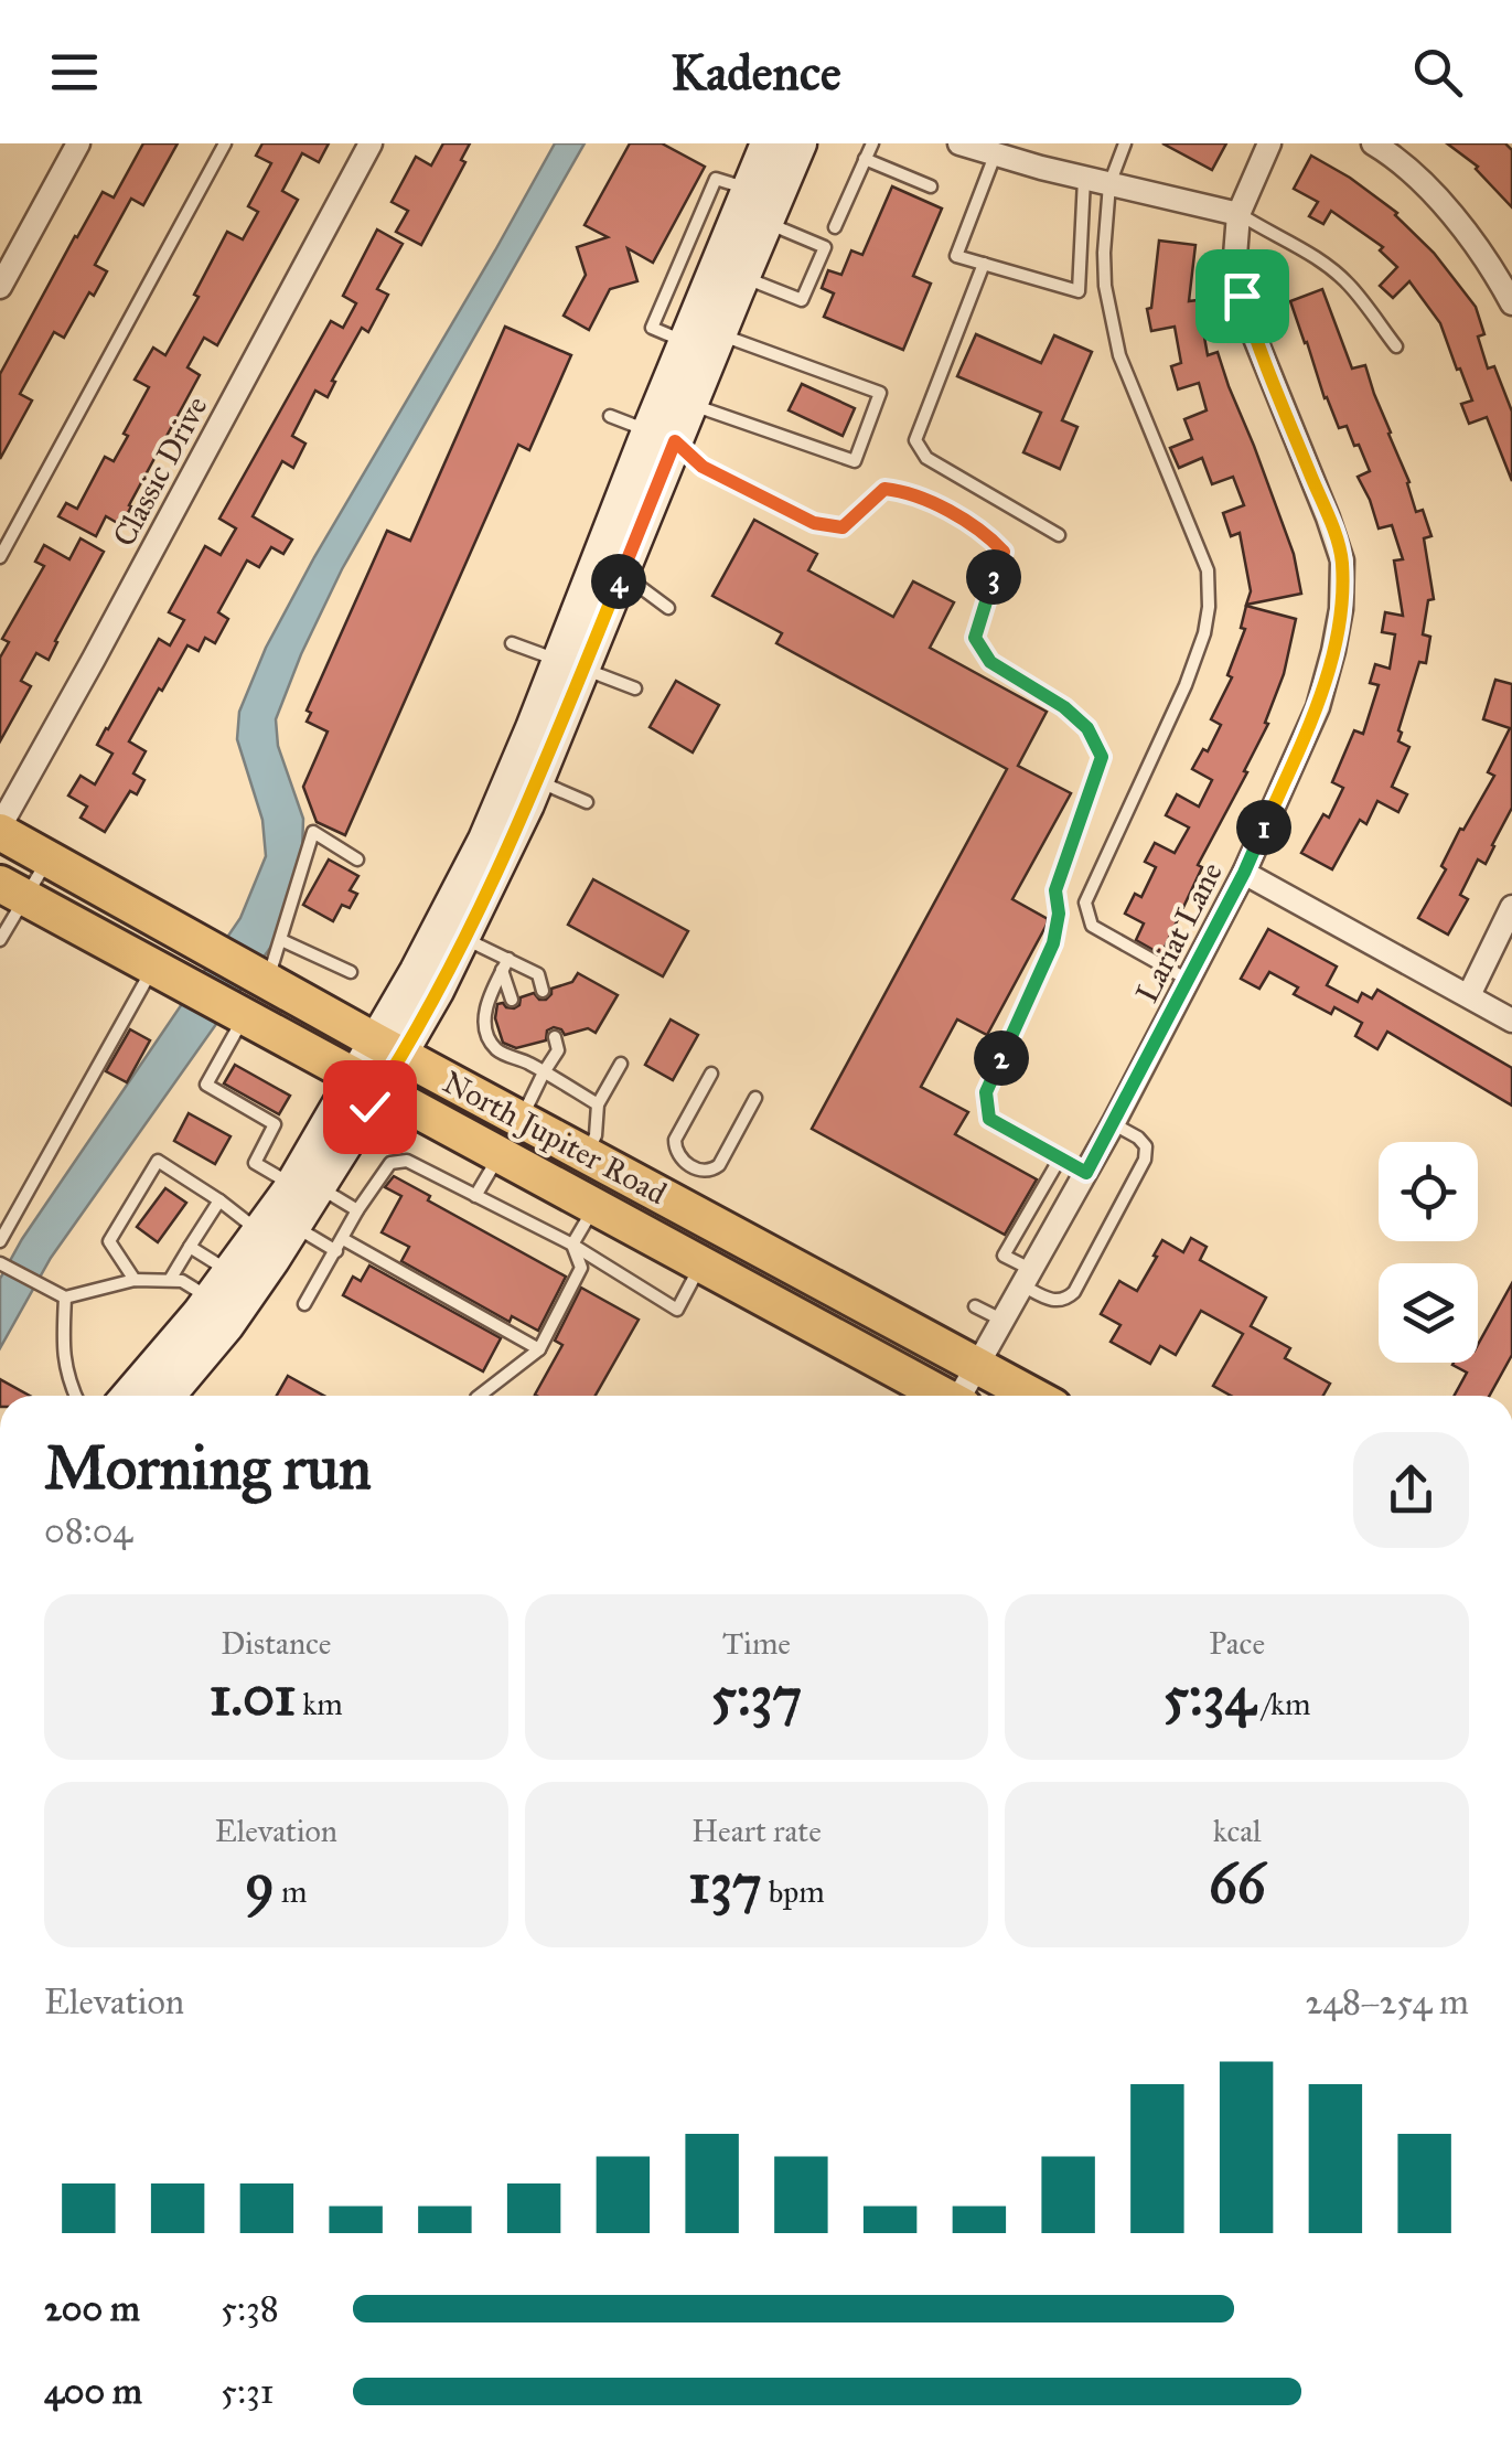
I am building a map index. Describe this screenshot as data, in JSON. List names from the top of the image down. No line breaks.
{"streets":{"main road":["North Jupiter Road"],"street":["Classic Drive","Lariat Lane"]},"crossings":[["Classic Drive","North Jupiter Road"],["Lariat Lane","North Jupiter Road"]],"page":{"header":"Kadence","pins":["3","4","1","2"],"heading":["Morning run","08:04"],"stats":[["Distance","1.01 km"],["Time","5:37"],["Pace","5:34 /km"],["Elevation","9 m"],["Heart rate","137 bpm"],["kcal","66"]],"chart":["Elevation","248–254 m"],"list":[{"name":"200 m","note":"5:38"},{"name":"400 m","note":"5:31"}]}}
